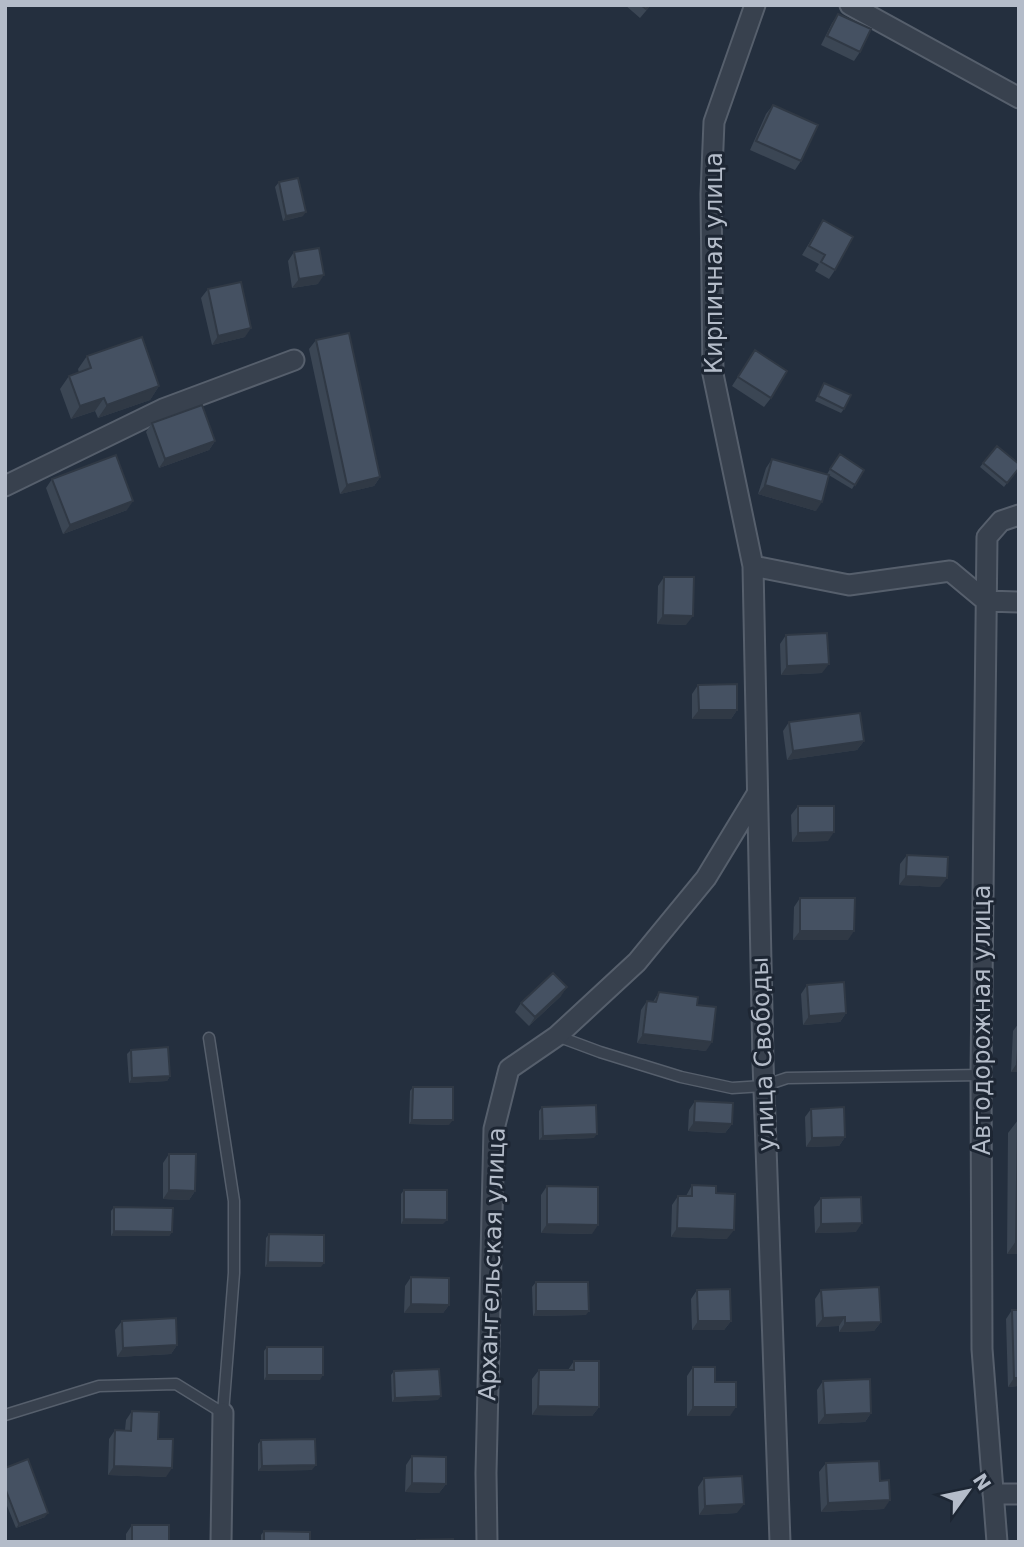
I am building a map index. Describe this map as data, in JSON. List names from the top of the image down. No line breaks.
{"streets":{"street":["Кирпичная улица","Автодорожная улица","улица Свободы","Архангельская улица"]},"crossings":[["Кирпичная улица","улица Свободы"],["улица Свободы","Архангельская улица"]],"north":"top right"}
